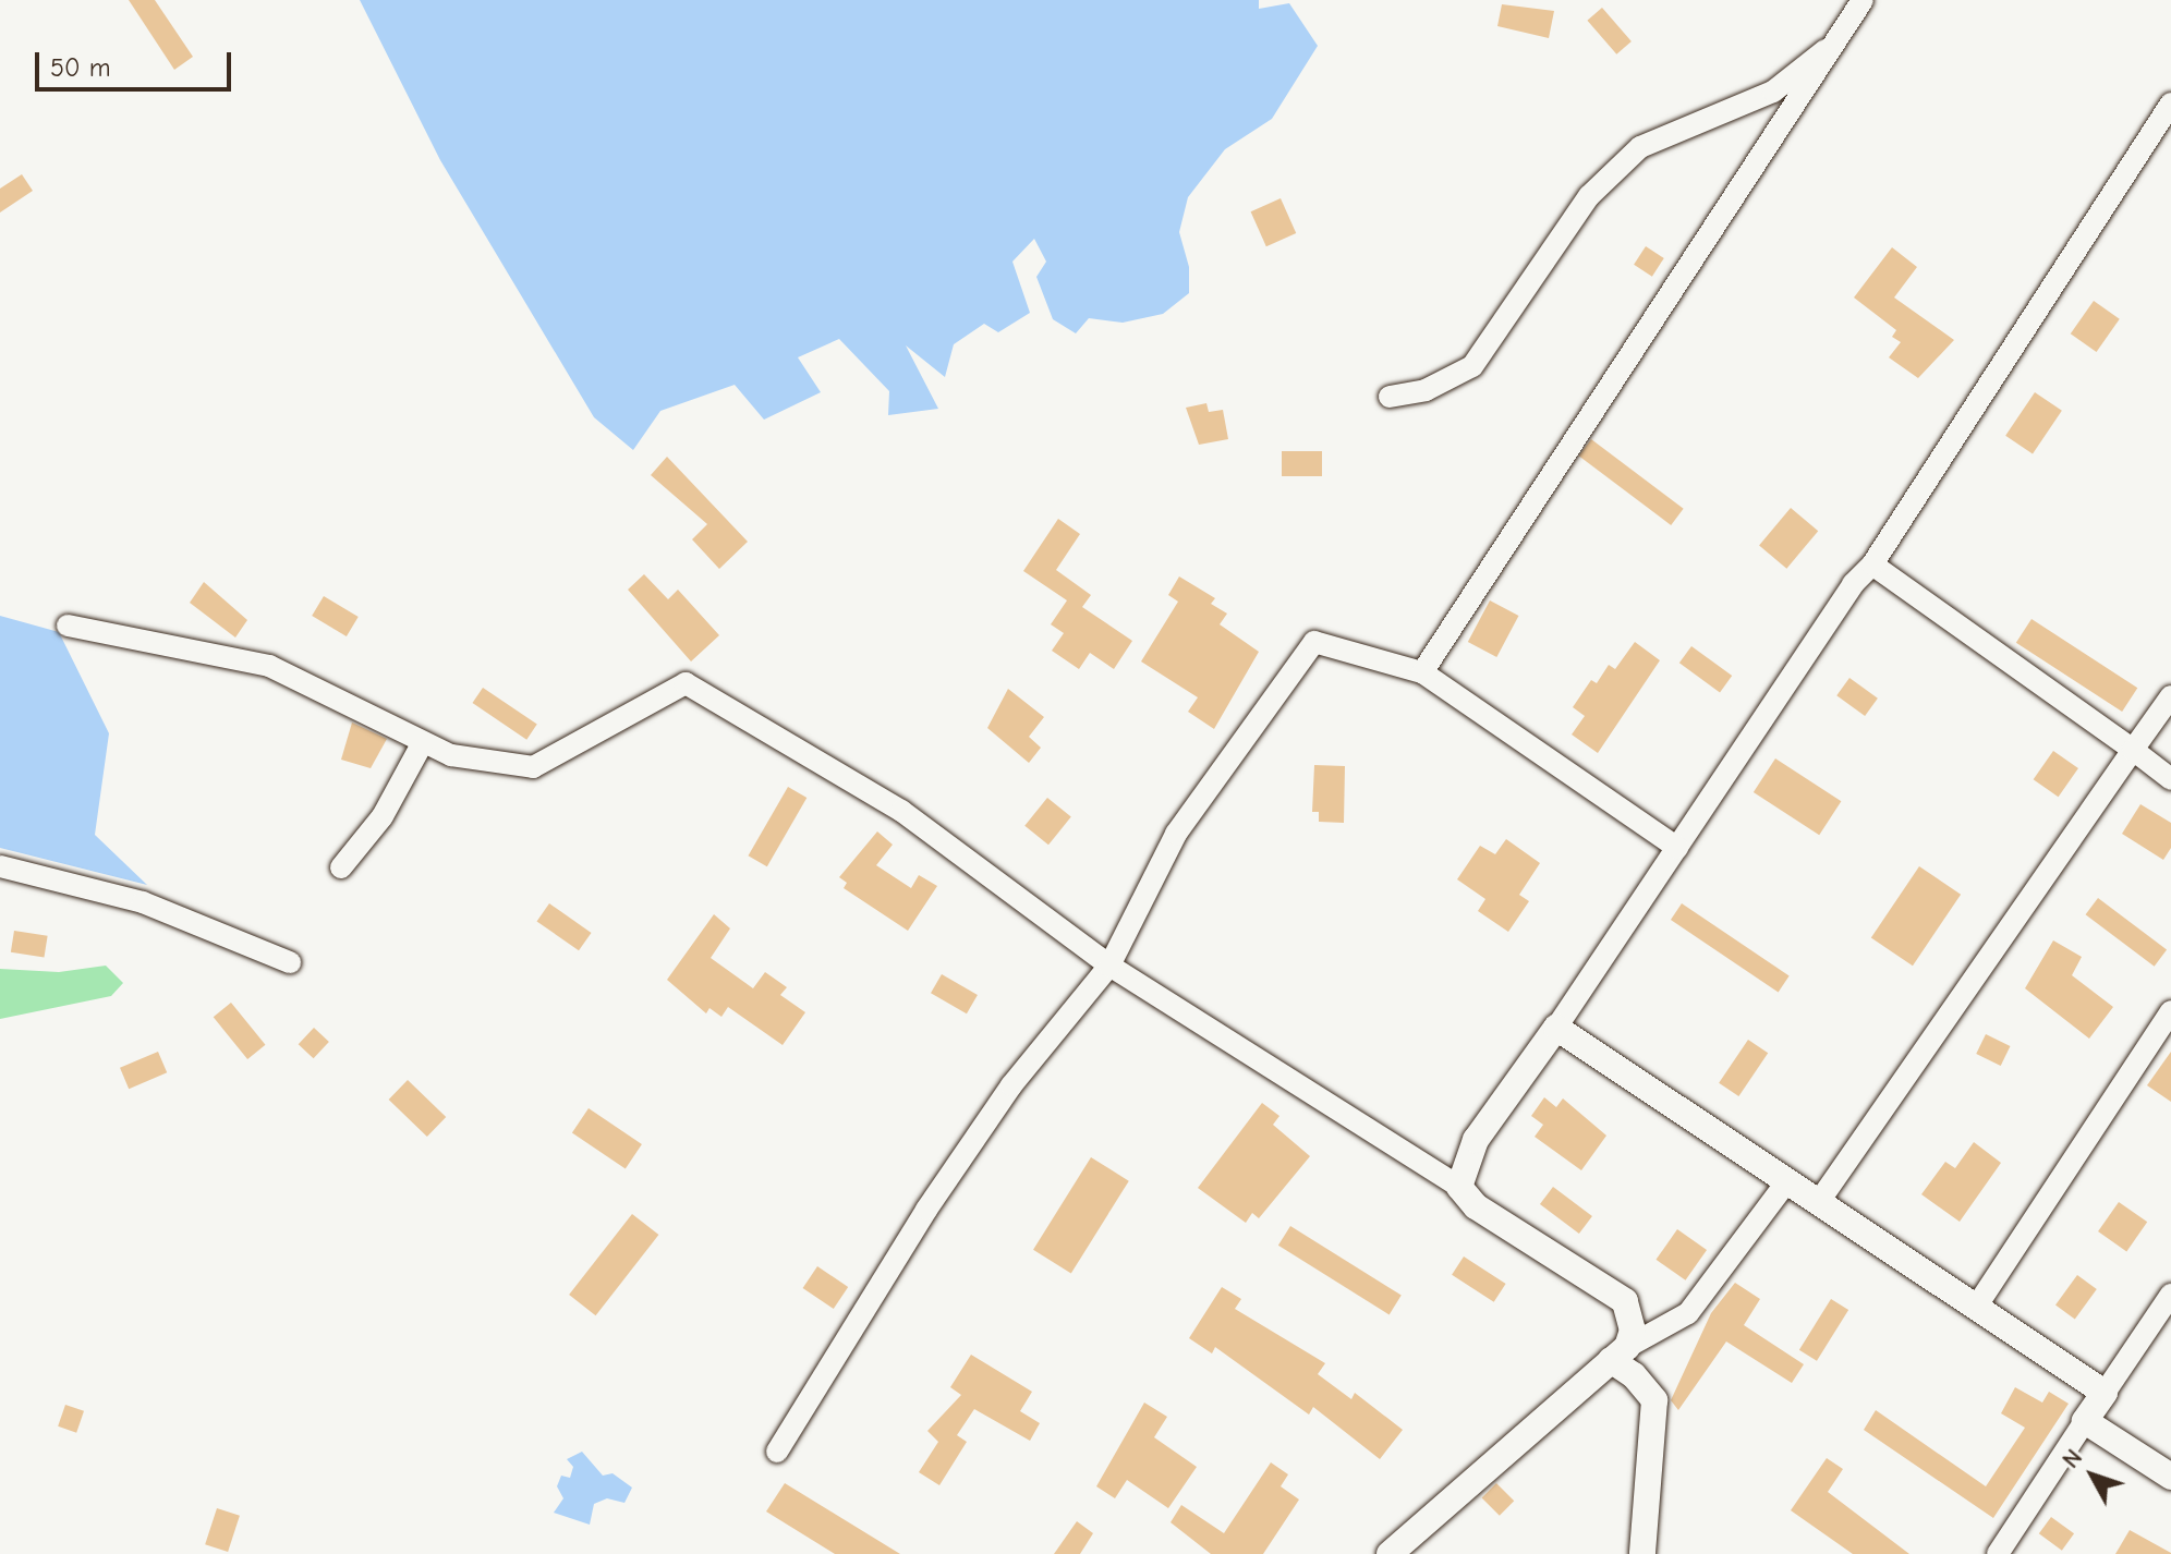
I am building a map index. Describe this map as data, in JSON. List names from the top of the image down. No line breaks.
{"scale_bar":"50 m","north":"top left"}
